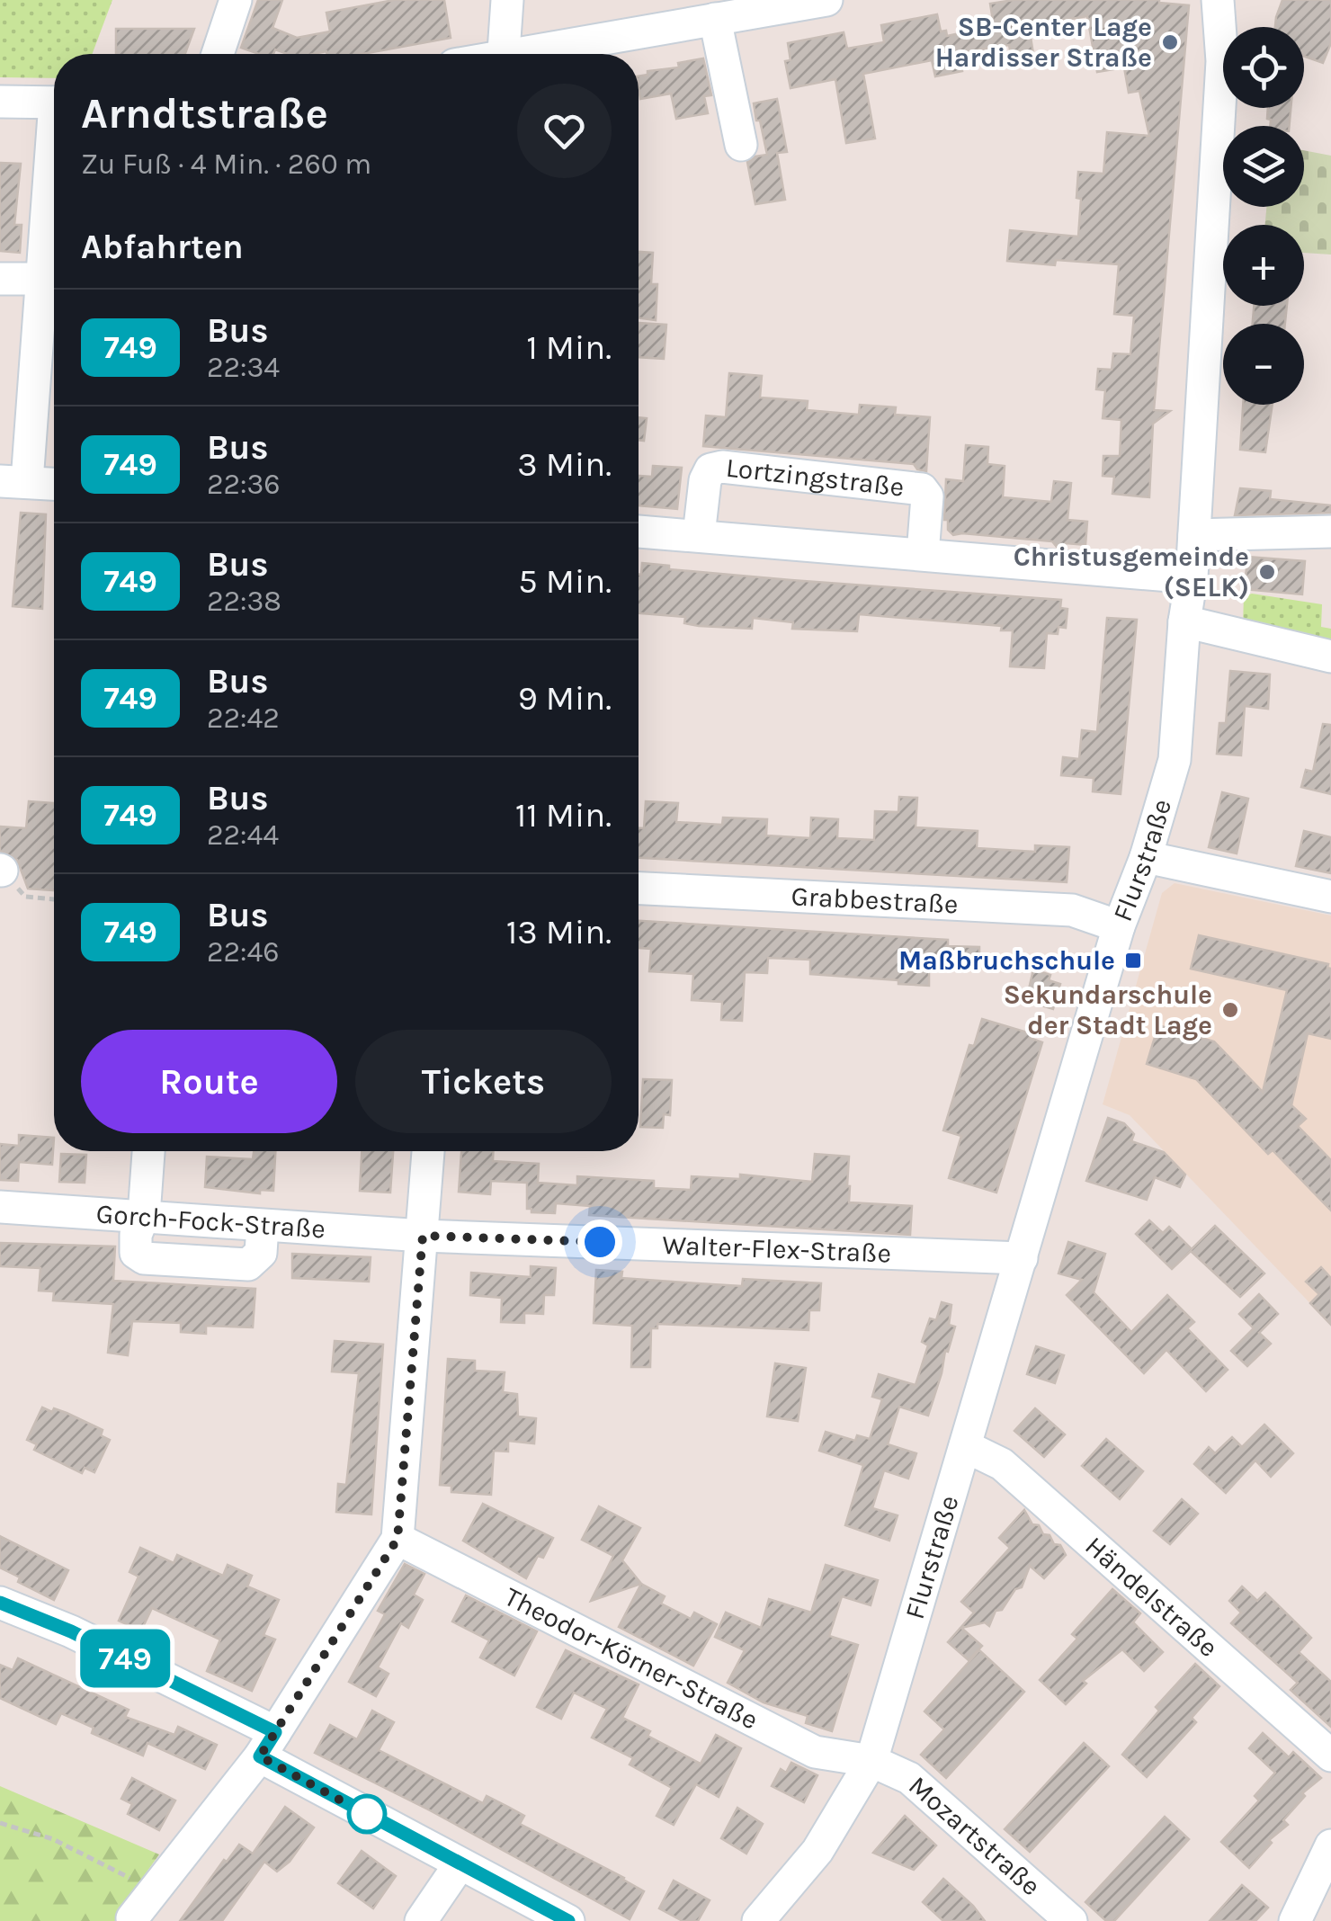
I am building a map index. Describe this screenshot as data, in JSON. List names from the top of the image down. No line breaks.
{"streets":{"street":["Lortzingstraße","Flurstraße","Grabbestraße","Gorch-Fock-Straße","Walter-Flex-Straße","Händelstraße","Theodor-Körner-Straße","Mozartstraße"]},"crossings":[["Flurstraße","Grabbestraße"],["Flurstraße","Walter-Flex-Straße"],["Flurstraße","Händelstraße"],["Flurstraße","Theodor-Körner-Straße"],["Flurstraße","Mozartstraße"],["Gorch-Fock-Straße","Walter-Flex-Straße"],["Theodor-Körner-Straße","Mozartstraße"]],"places":{"other":["SB-Center Lage Hardisser Straße","Christusgemeinde (SELK)","Sekundarschule der Stadt Lage"],"transit":["Maßbruchschule"]},"lines":["bus line 749"],"page":{"on_map":"749","map_buttons":["+","−"],"heading":[["Arndtstraße","Zu Fuß · 4 Min. · 260 m"],"Abfahrten"],"list":[{"mark":"749","name":"Bus","note":"22:34","value":"1 Min."},{"mark":"749","name":"Bus","note":"22:36","value":"3 Min."},{"mark":"749","name":"Bus","note":"22:38","value":"5 Min."},{"mark":"749","name":"Bus","note":"22:42","value":"9 Min."},{"mark":"749","name":"Bus","note":"22:44","value":"11 Min."},{"mark":"749","name":"Bus","note":"22:46","value":"13 Min."}],"buttons":["Route","Tickets"]}}
